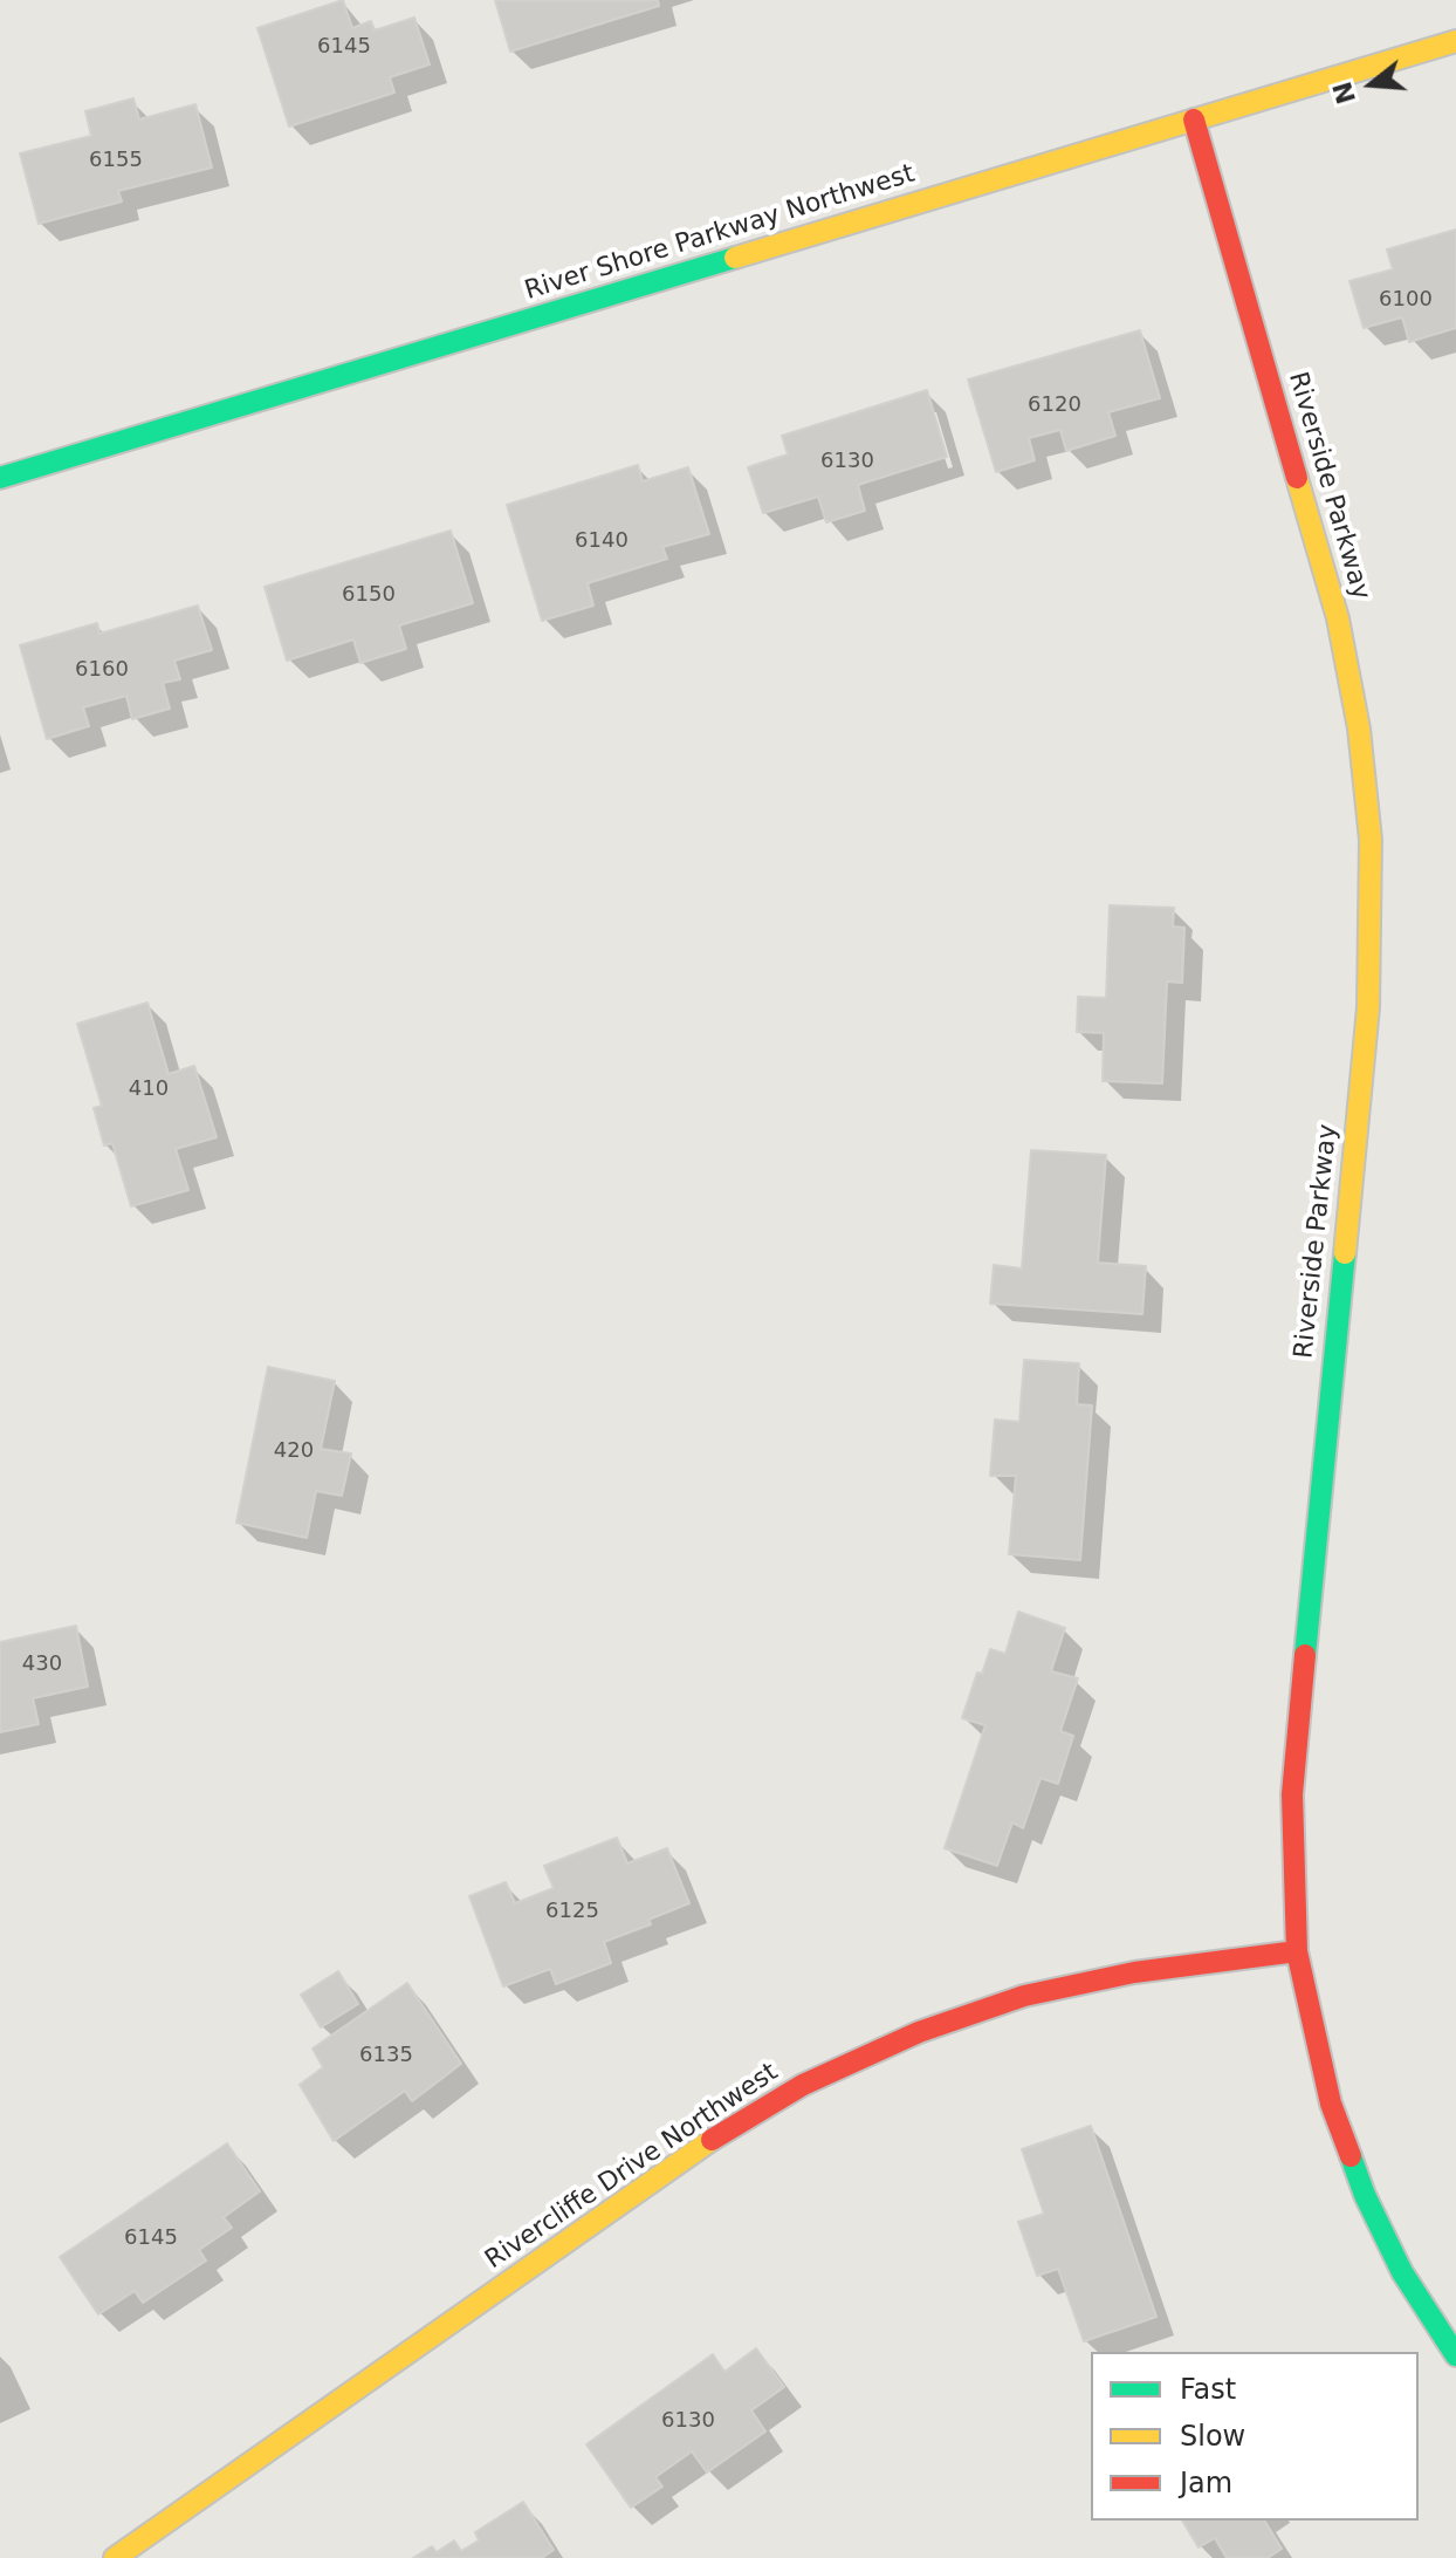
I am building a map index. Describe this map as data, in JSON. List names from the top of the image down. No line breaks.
{"streets":{"street":["River Shore Parkway Northwest","Riverside Parkway","Rivercliffe Drive Northwest"]},"crossings":[["River Shore Parkway Northwest","Riverside Parkway"],["Riverside Parkway","Rivercliffe Drive Northwest"]],"house_numbers":["6145","6155","6100","6120","6130","6140","6150","6160","410","420","430","6125","6135","6145","6130"],"legend":["Fast","Slow","Jam"],"north":"left"}
